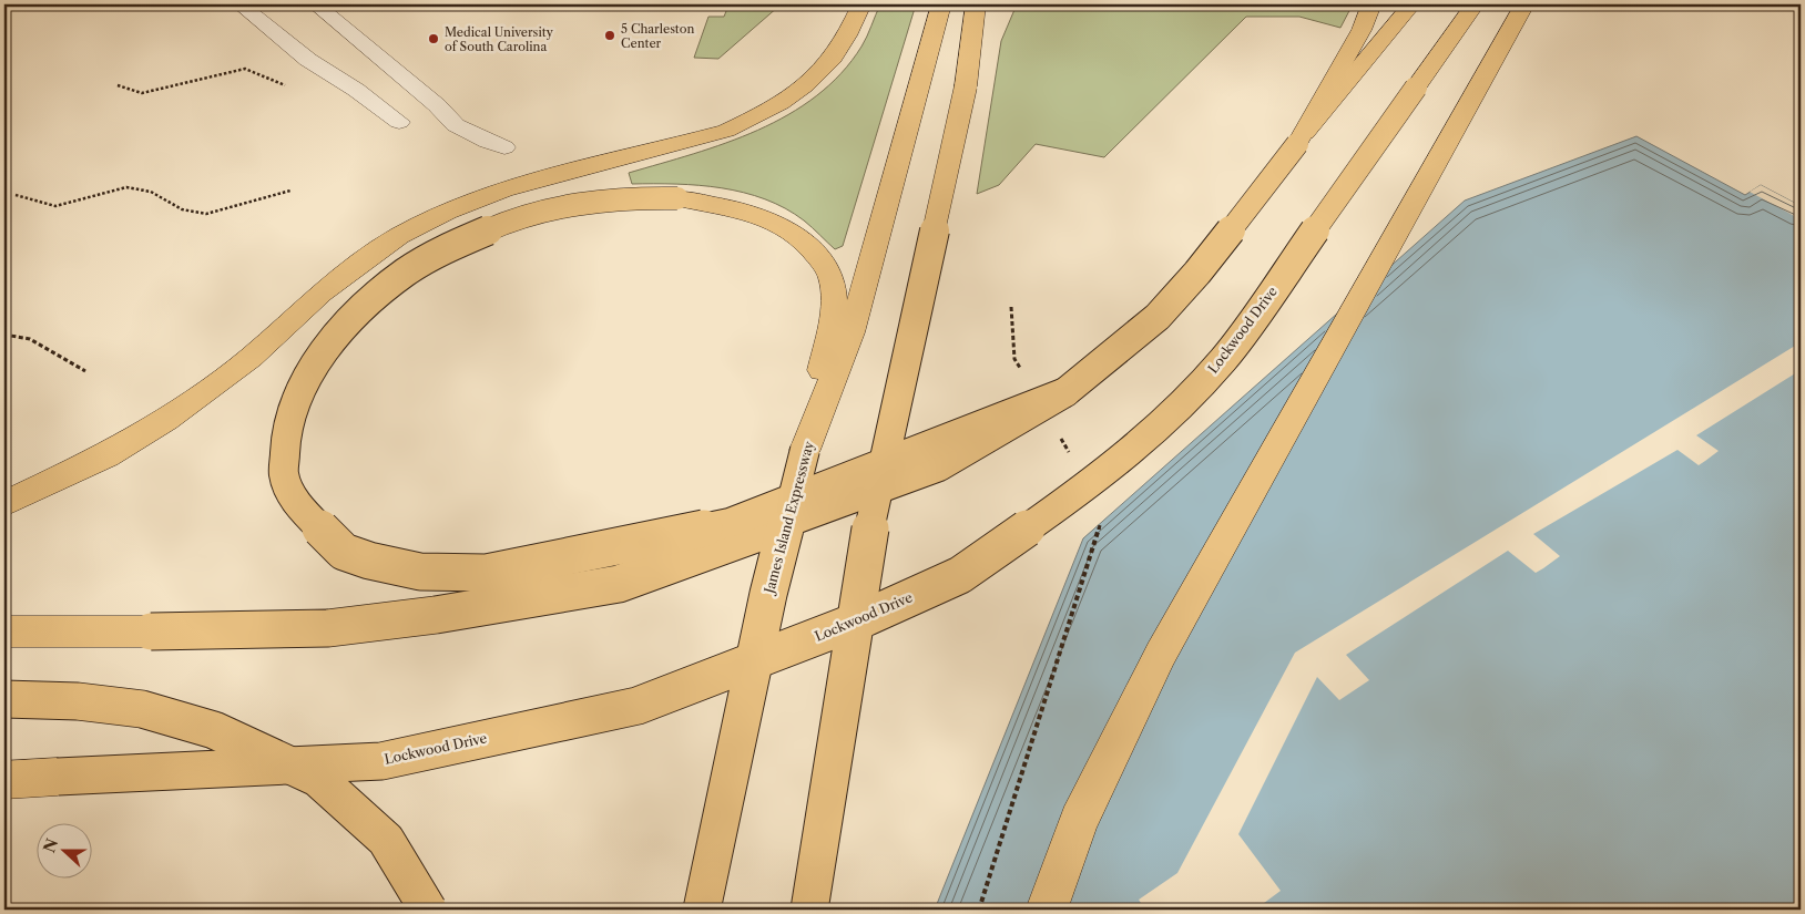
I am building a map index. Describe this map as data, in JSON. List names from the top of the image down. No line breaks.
{"streets":{"main road":["Lockwood Drive","James Island Expressway"]},"places":["5 Charleston Center","Medical University of South Carolina"],"north":"left"}
